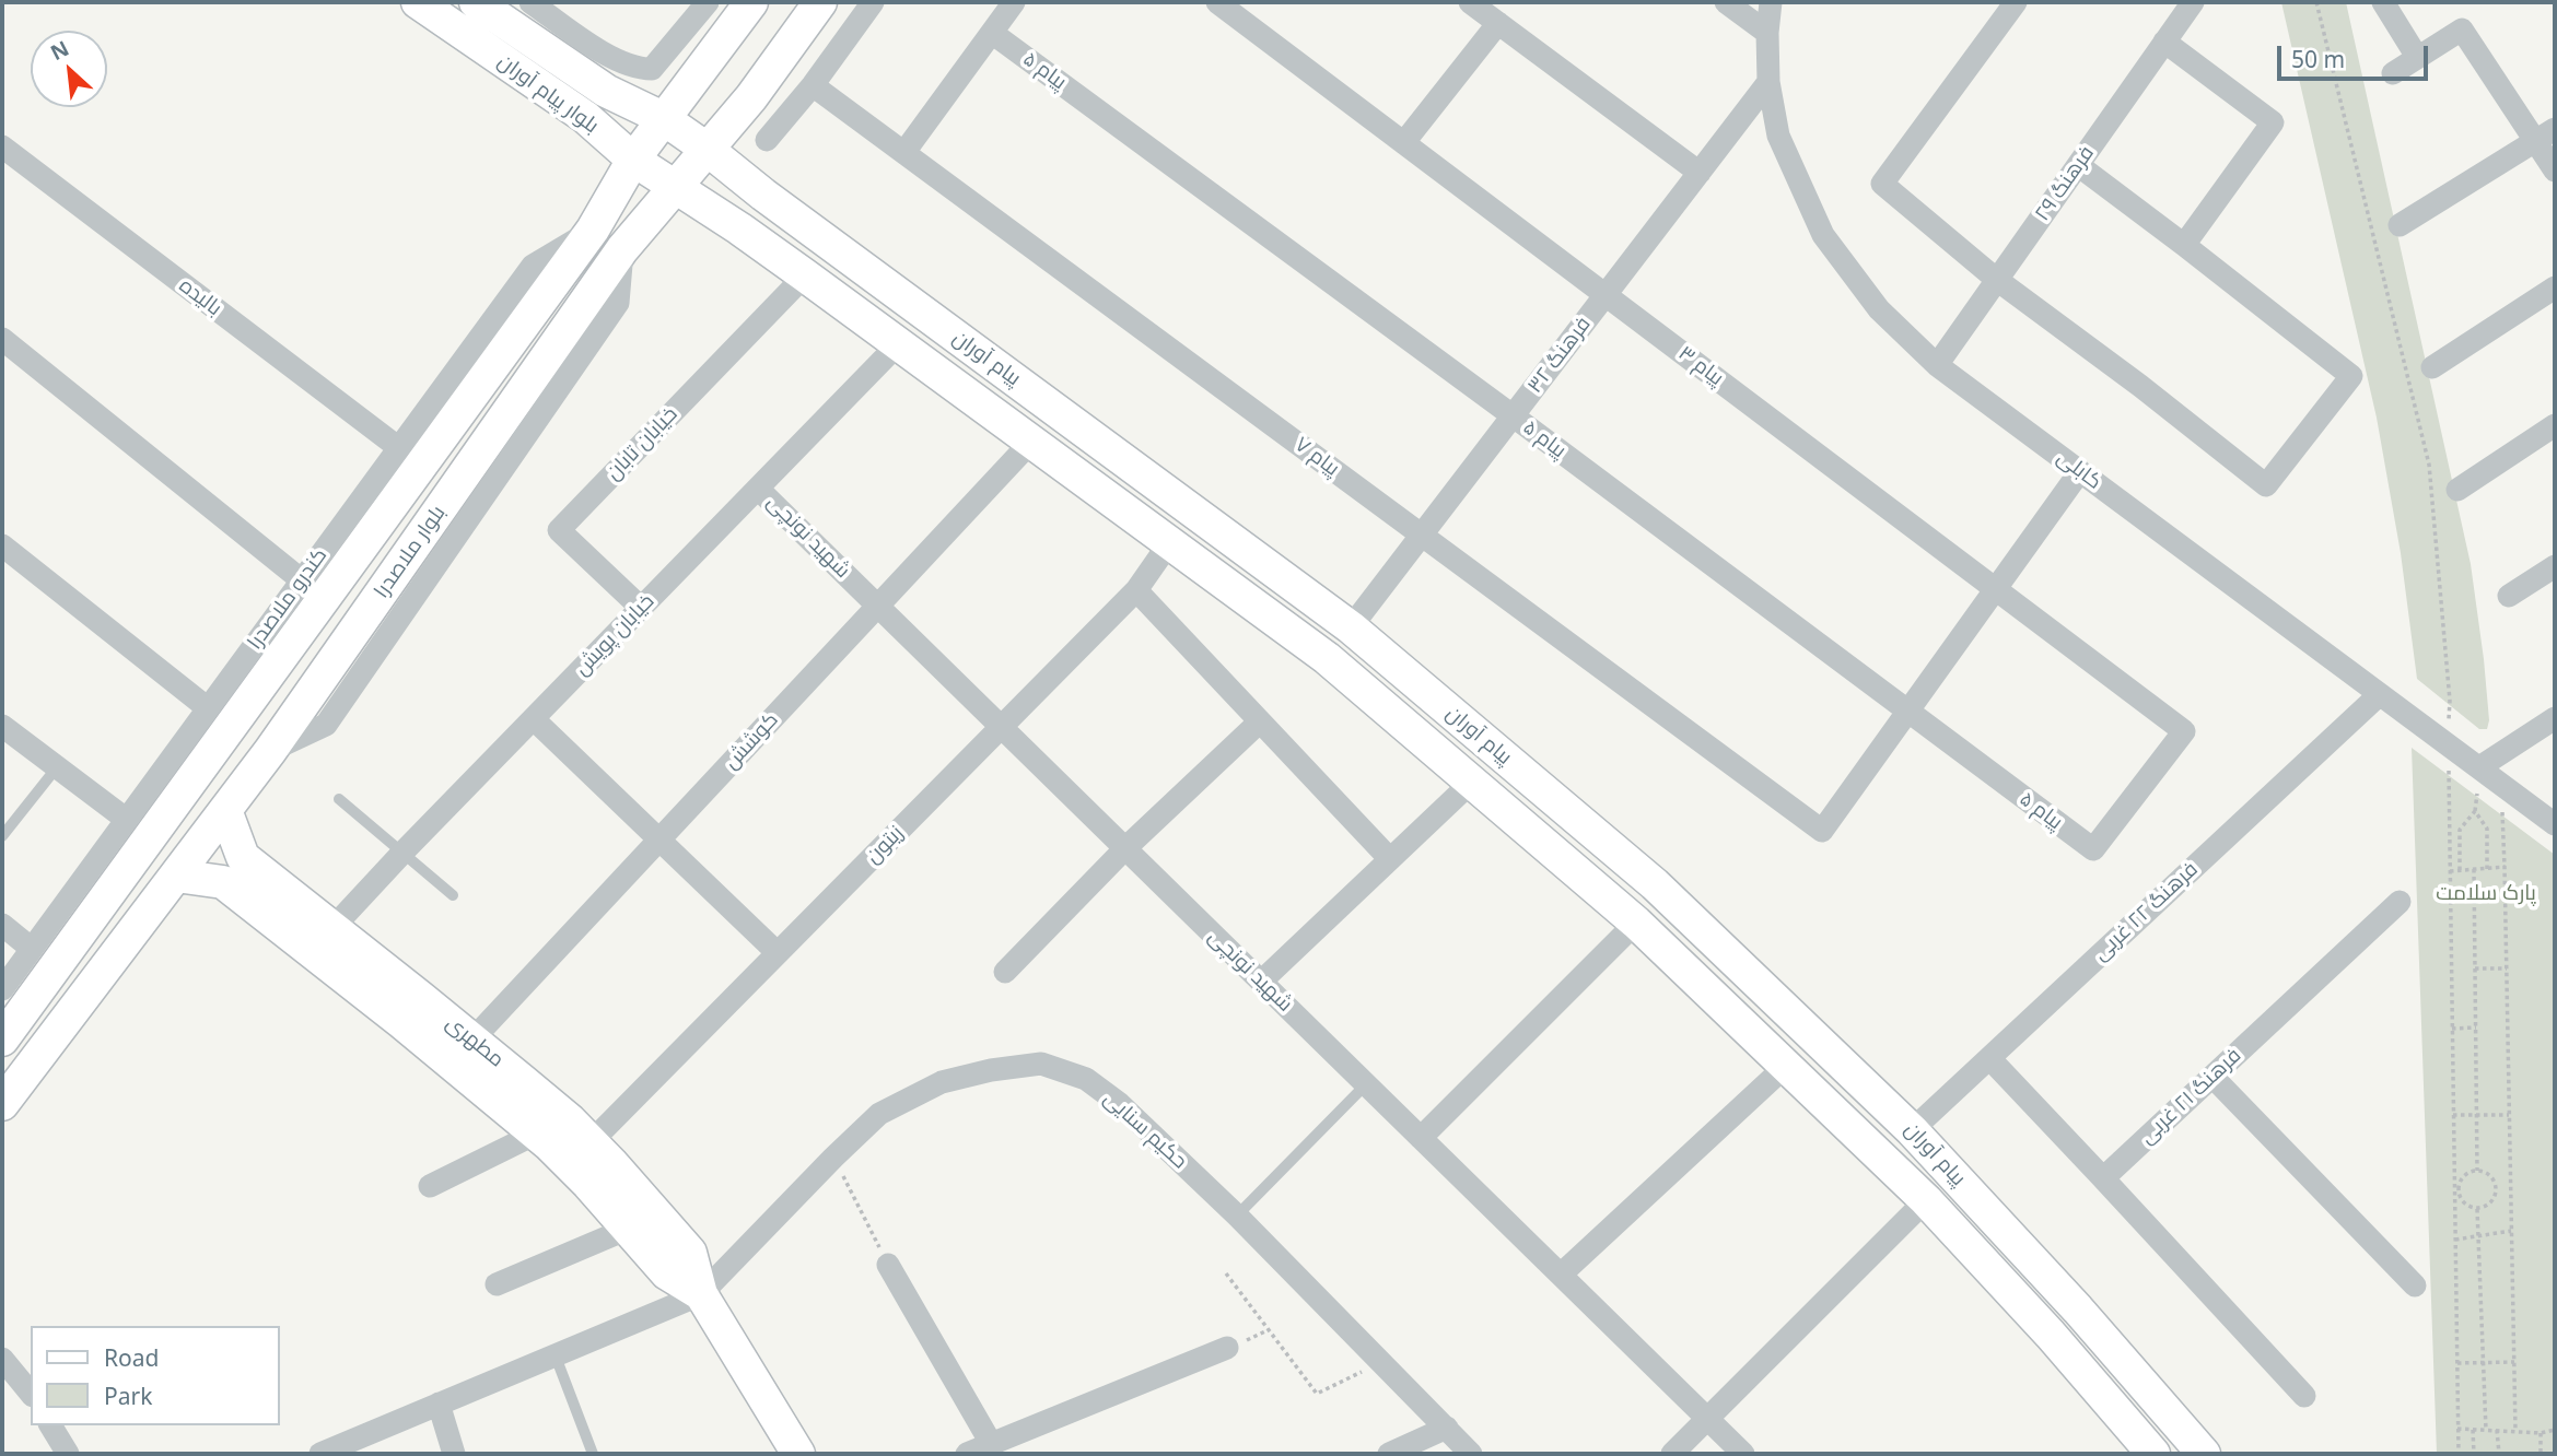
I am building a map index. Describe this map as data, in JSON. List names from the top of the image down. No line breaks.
{"streets":{"main road":["بلوار پیام آوران","پیام آوران","بلوار ملاصدرا","مطهری"],"street":["پیام ۵","فرهنگ ۲۹","بالیده","فرهنگ ۳۲","پیام ۳","خیابان تابان","پیام ۷","کابلی","شهید نونچی","کندرو ملاصدرا","خیابان پویش","کوشش","زیتون","فرهنگ ۲۲ غربی","فرهنگ ۲۱ غربی","حکیم سنایی"]},"crossings":[["پیام ۵","فرهنگ ۳۲"],["پیام ۵","پیام ۳"],["پیام ۵","پیام ۷"],["بلوار پیام آوران","پیام آوران"],["بلوار پیام آوران","بلوار ملاصدرا"],["فرهنگ ۲۹","کابلی"],["بالیده","کندرو ملاصدرا"],["فرهنگ ۳۲","پیام آوران"],["فرهنگ ۳۲","پیام ۳"],["فرهنگ ۳۲","پیام ۷"],["فرهنگ ۳۲","کابلی"],["پیام آوران","خیابان تابان"],["پیام آوران","بلوار ملاصدرا"],["پیام آوران","خیابان پویش"],["پیام آوران","کوشش"],["پیام آوران","زیتون"],["پیام آوران","فرهنگ ۲۲ غربی"],["خیابان تابان","خیابان پویش"],["کابلی","فرهنگ ۲۲ غربی"],["شهید نونچی","خیابان پویش"],["شهید نونچی","کوشش"],["شهید نونچی","زیتون"],["بلوار ملاصدرا","کندرو ملاصدرا"],["خیابان پویش","مطهری"],["کوشش","مطهری"],["زیتون","مطهری"],["مطهری","حکیم سنایی"]],"parks":["پارک سلامت"],"legend":["Road","Park"],"scale_bar":"50 m","north":"top left"}
